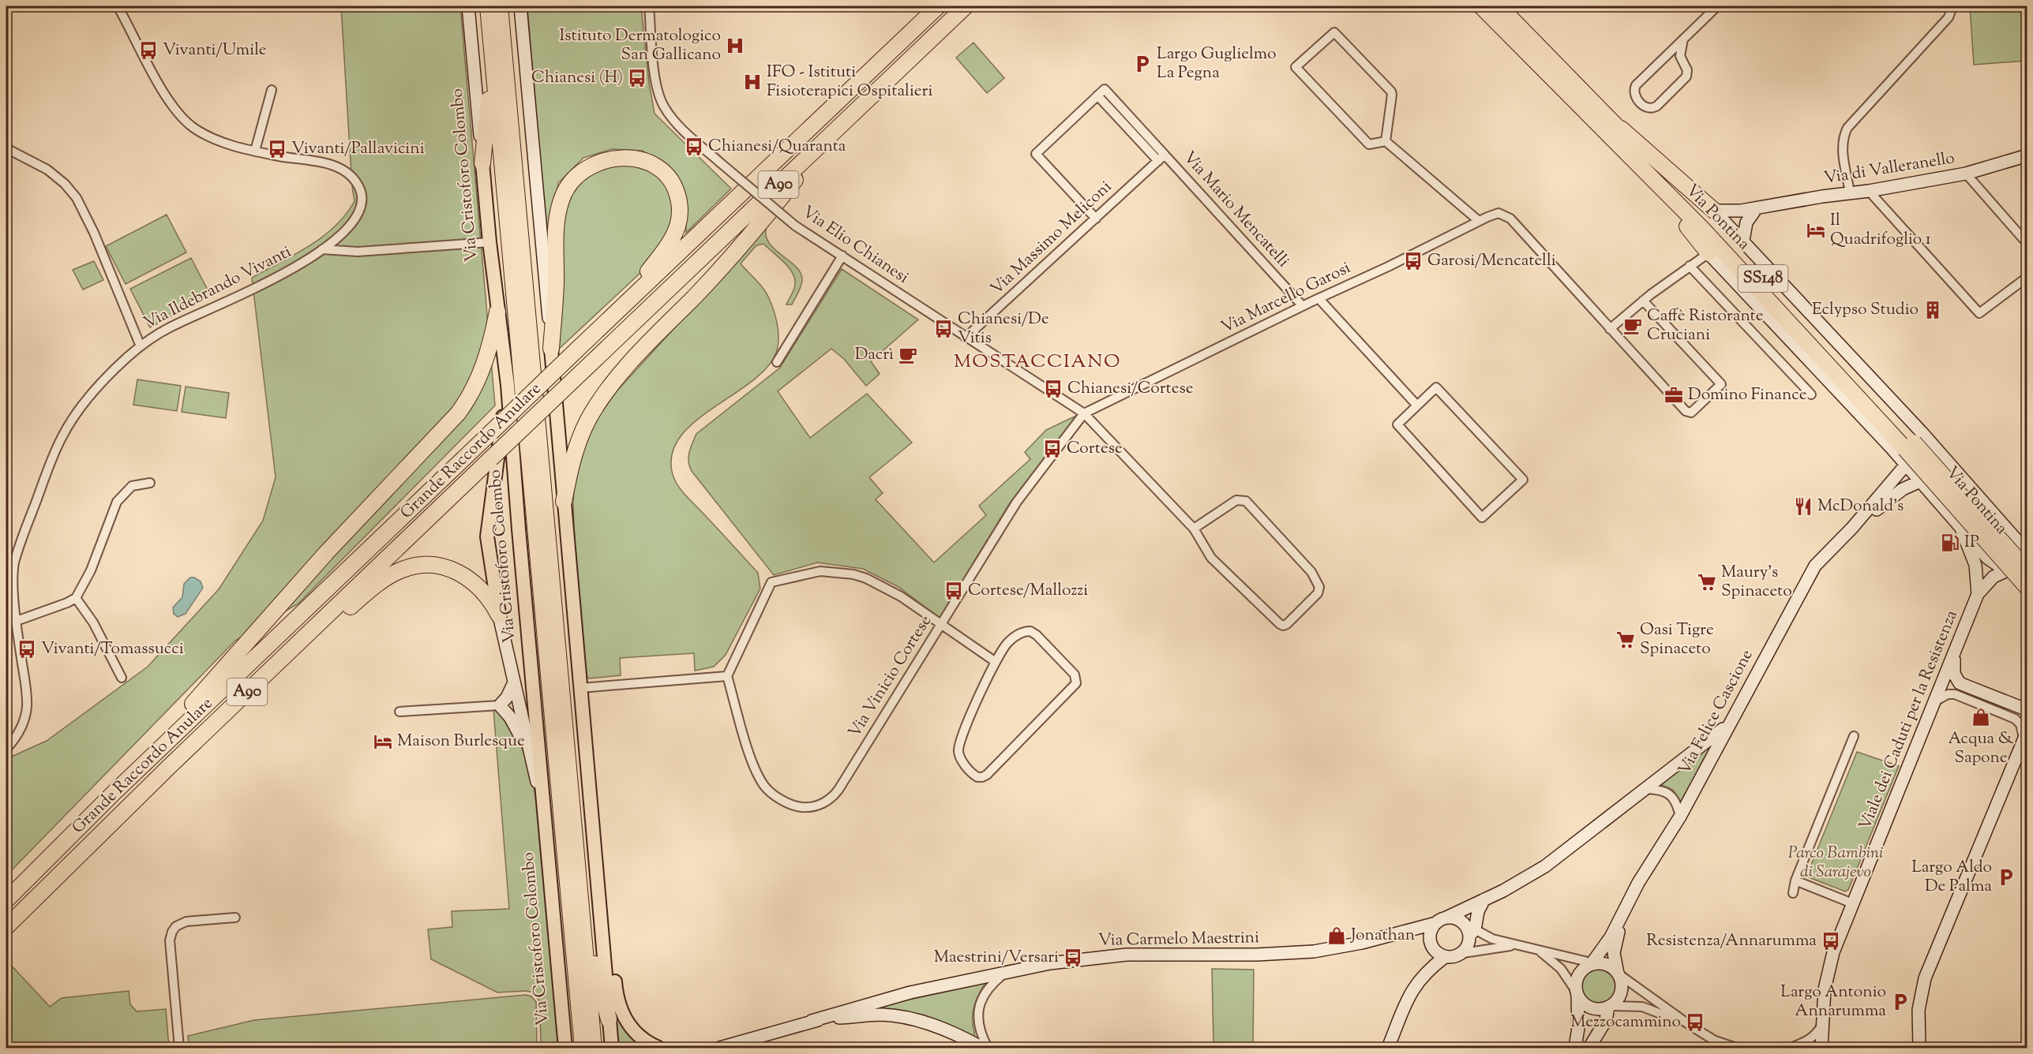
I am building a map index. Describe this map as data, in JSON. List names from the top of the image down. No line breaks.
{"streets":{"highway":["Via Cristoforo Colombo","A90","Via Pontina","SS148","Grande Raccordo Anulare"],"street":["Via di Valleranello","Via Mario Mencatelli","Via Massimo Meliconi","Via Elio Chianesi","Via Ildebrando Vivanti","Via Marcello Garosi","Via Vinicio Cortese","Via Felice Cascione","Viale dei Caduti per la Resistenza","Via Carmelo Maestrini"]},"crossings":[["Via di Valleranello","Via Pontina"],["Via Mario Mencatelli","Via Massimo Meliconi"],["Via Mario Mencatelli","Via Marcello Garosi"],["Via Pontina","Via Felice Cascione"],["Via Pontina","Viale dei Caduti per la Resistenza"],["Via Massimo Meliconi","Via Elio Chianesi"],["Via Elio Chianesi","Via Marcello Garosi"],["Via Elio Chianesi","Via Vinicio Cortese"],["Via Marcello Garosi","Via Vinicio Cortese"],["Via Felice Cascione","Via Carmelo Maestrini"]],"districts":["MOSTACCIANO"],"parks":["Parco Bambini di Sarajevo"],"places":{"hospital":["Istituto Dermatologico San Gallicano","IFO - Istituti Fisioterapici Ospitalieri"],"bus stop":["Vivanti/Umile","Chianesi (H)","Chianesi/Quaranta","Vivanti/Pallavicini","Garosi/Mencatelli","Chianesi/De Vitis","Chianesi/Cortese","Cortese","Cortese/Mallozzi","Vivanti/Tomassucci","Resistenza/Annarumma","Maestrini/Versari","Mezzocammino"],"parking":["Largo Guglielmo La Pegna","Largo Aldo De Palma","Largo Antonio Annarumma"],"hotel":["Il Quadrifoglio 1","Maison Burlesque"],"building":["Eclypso Studio"],"cafe":["Caffè Ristorante Cruciani","Dacrì"],"office":["Domino Finance"],"restaurant":["McDonald's"],"fuel station":["IP"],"supermarket":["Maury's Spinaceto","Oasi Tigre Spinaceto"],"shop":["Acqua & Sapone","Jonathan"]}}
